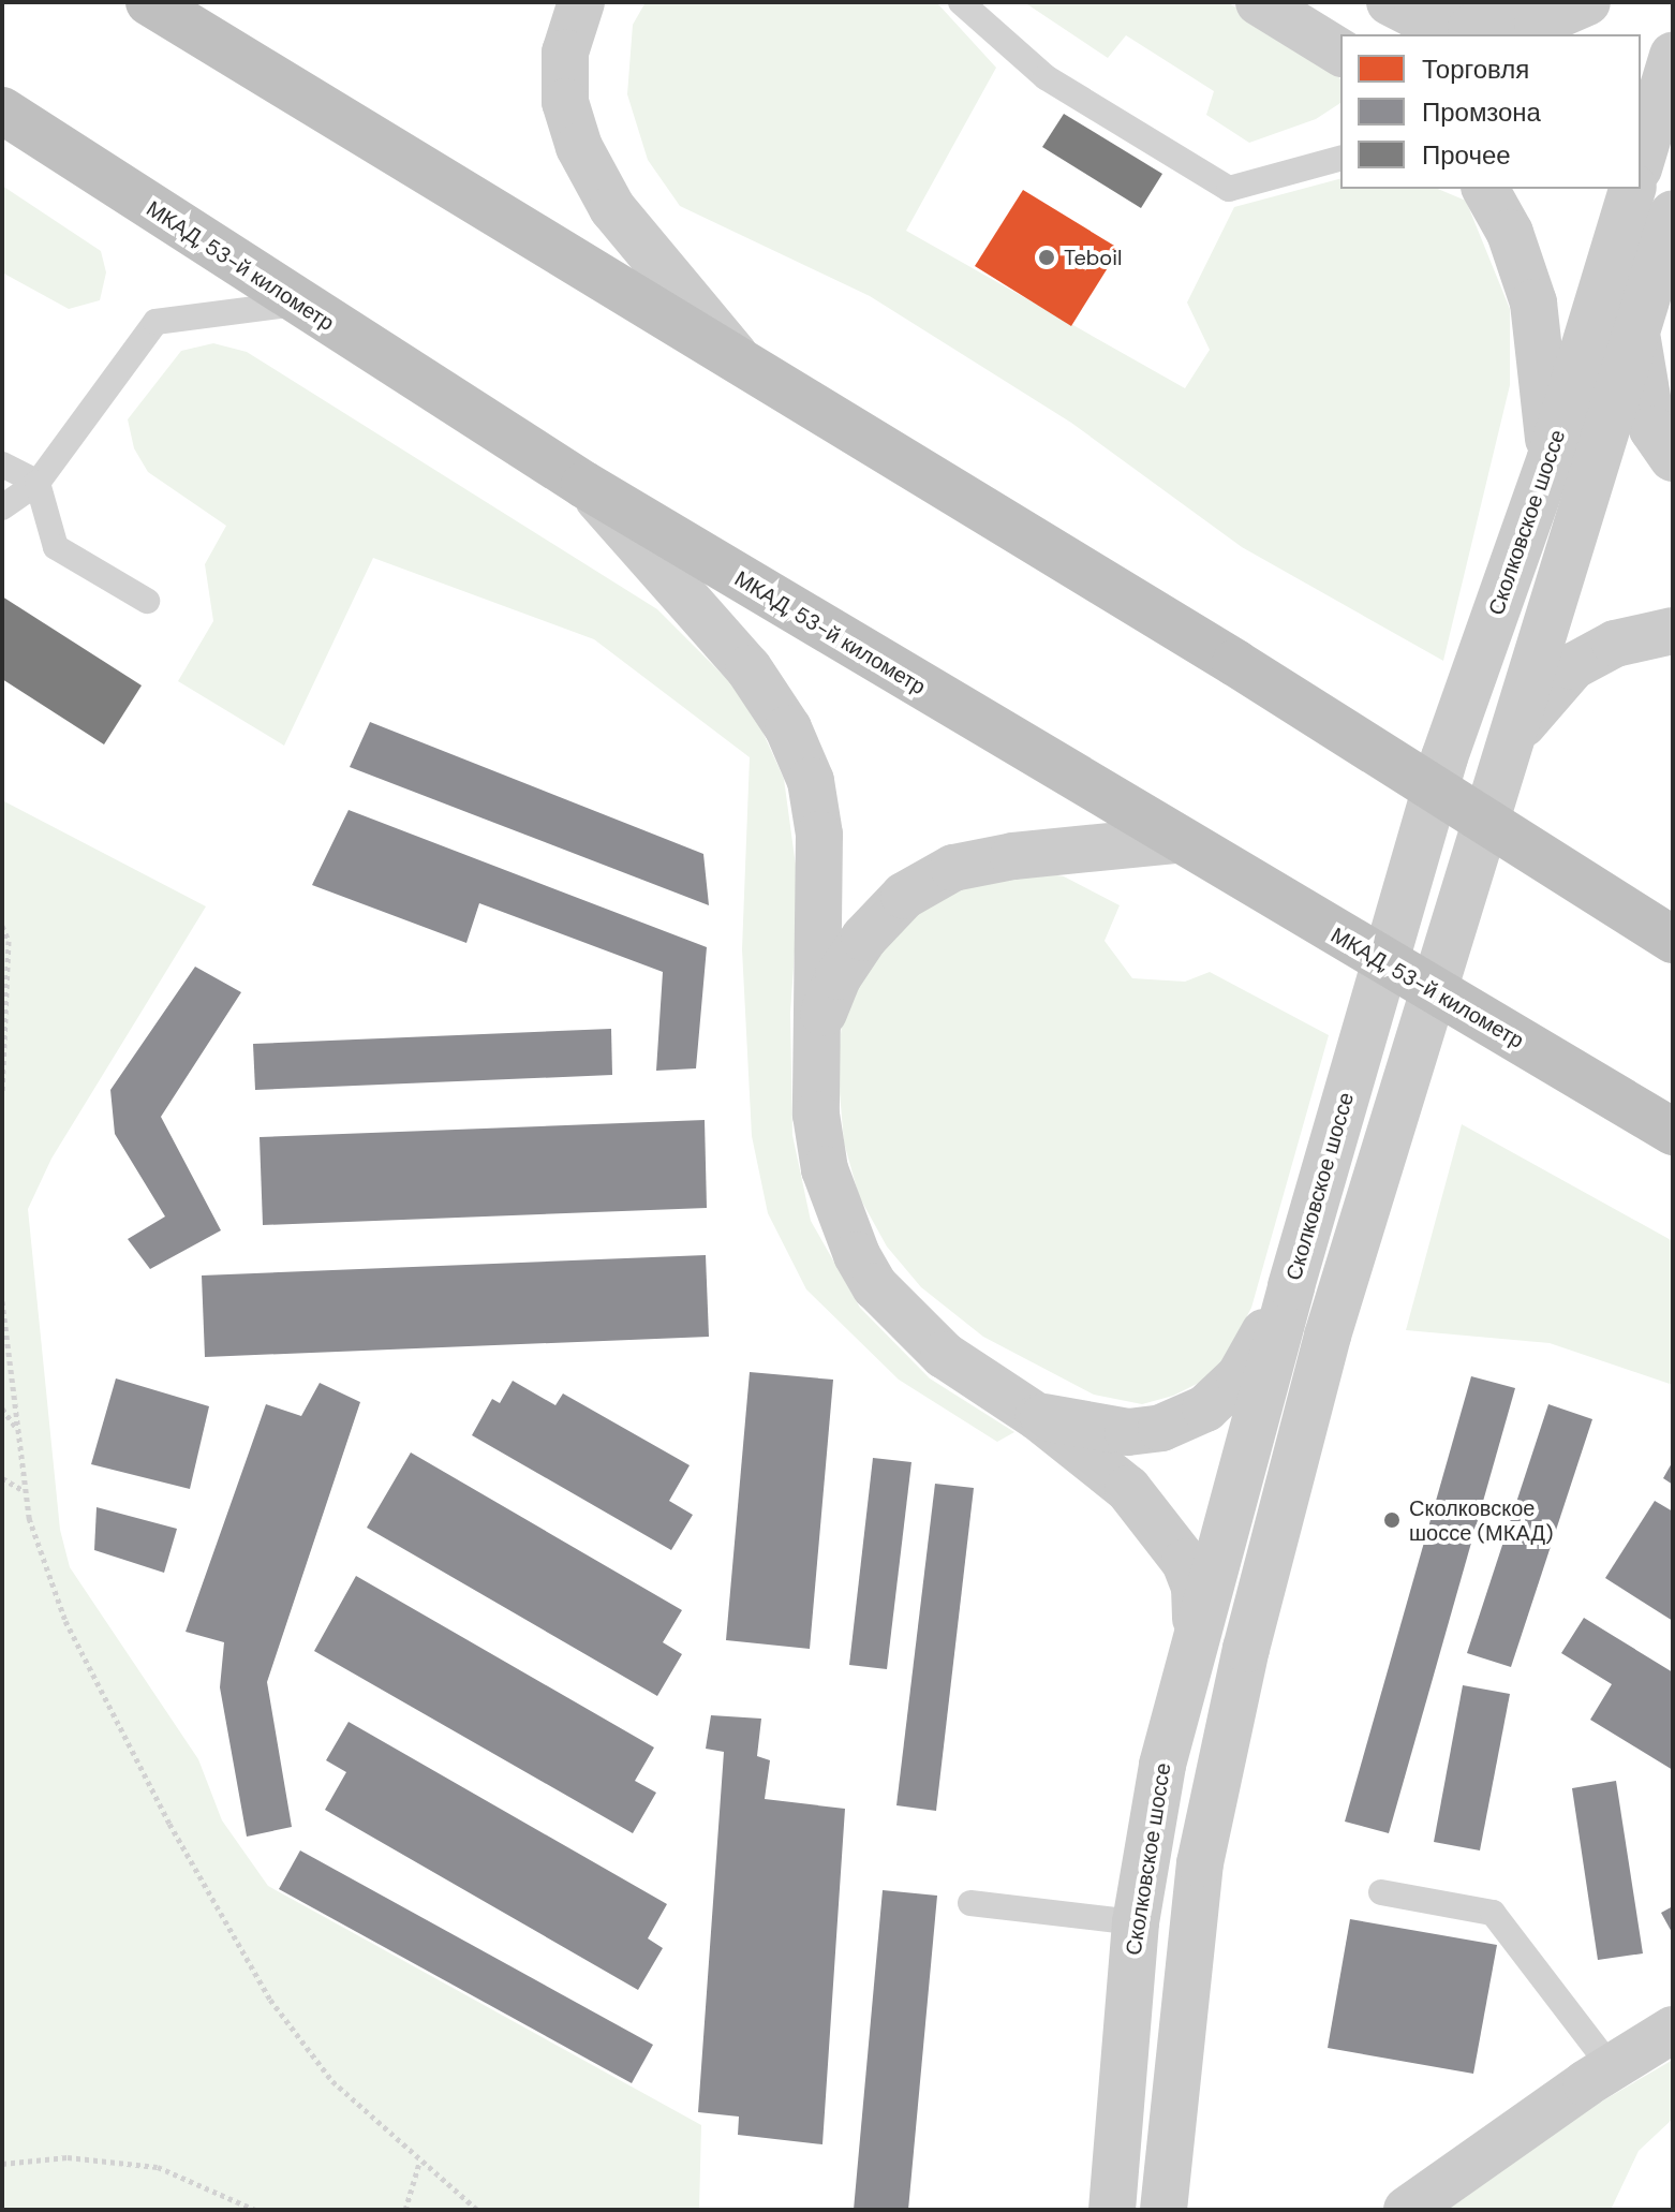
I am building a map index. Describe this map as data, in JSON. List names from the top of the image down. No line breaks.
{"streets":{"highway":["МКАД, 53-й километр"],"main road":["Сколковское шоссе"]},"places":["Teboil","Сколковское шоссе (МКАД)"],"legend":["Торговля","Промзона","Прочее"]}
